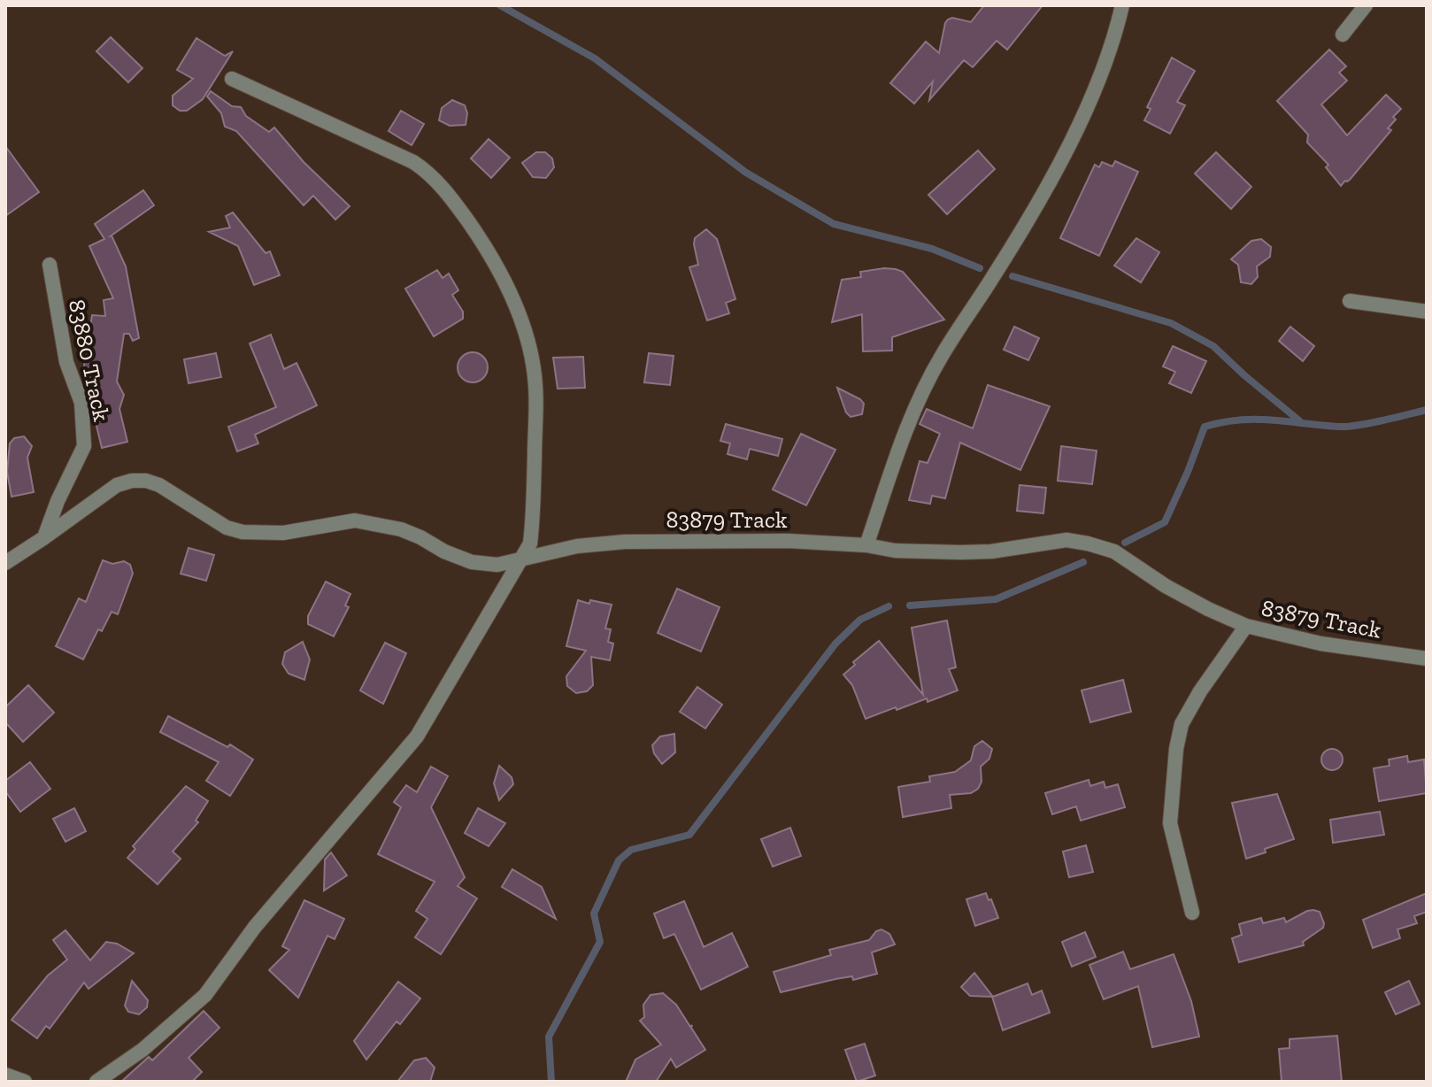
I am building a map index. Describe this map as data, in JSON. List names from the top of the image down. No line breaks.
{"streets":{"street":["83880 Track","83879 Track"]},"crossings":[["83880 Track","83879 Track"]]}
